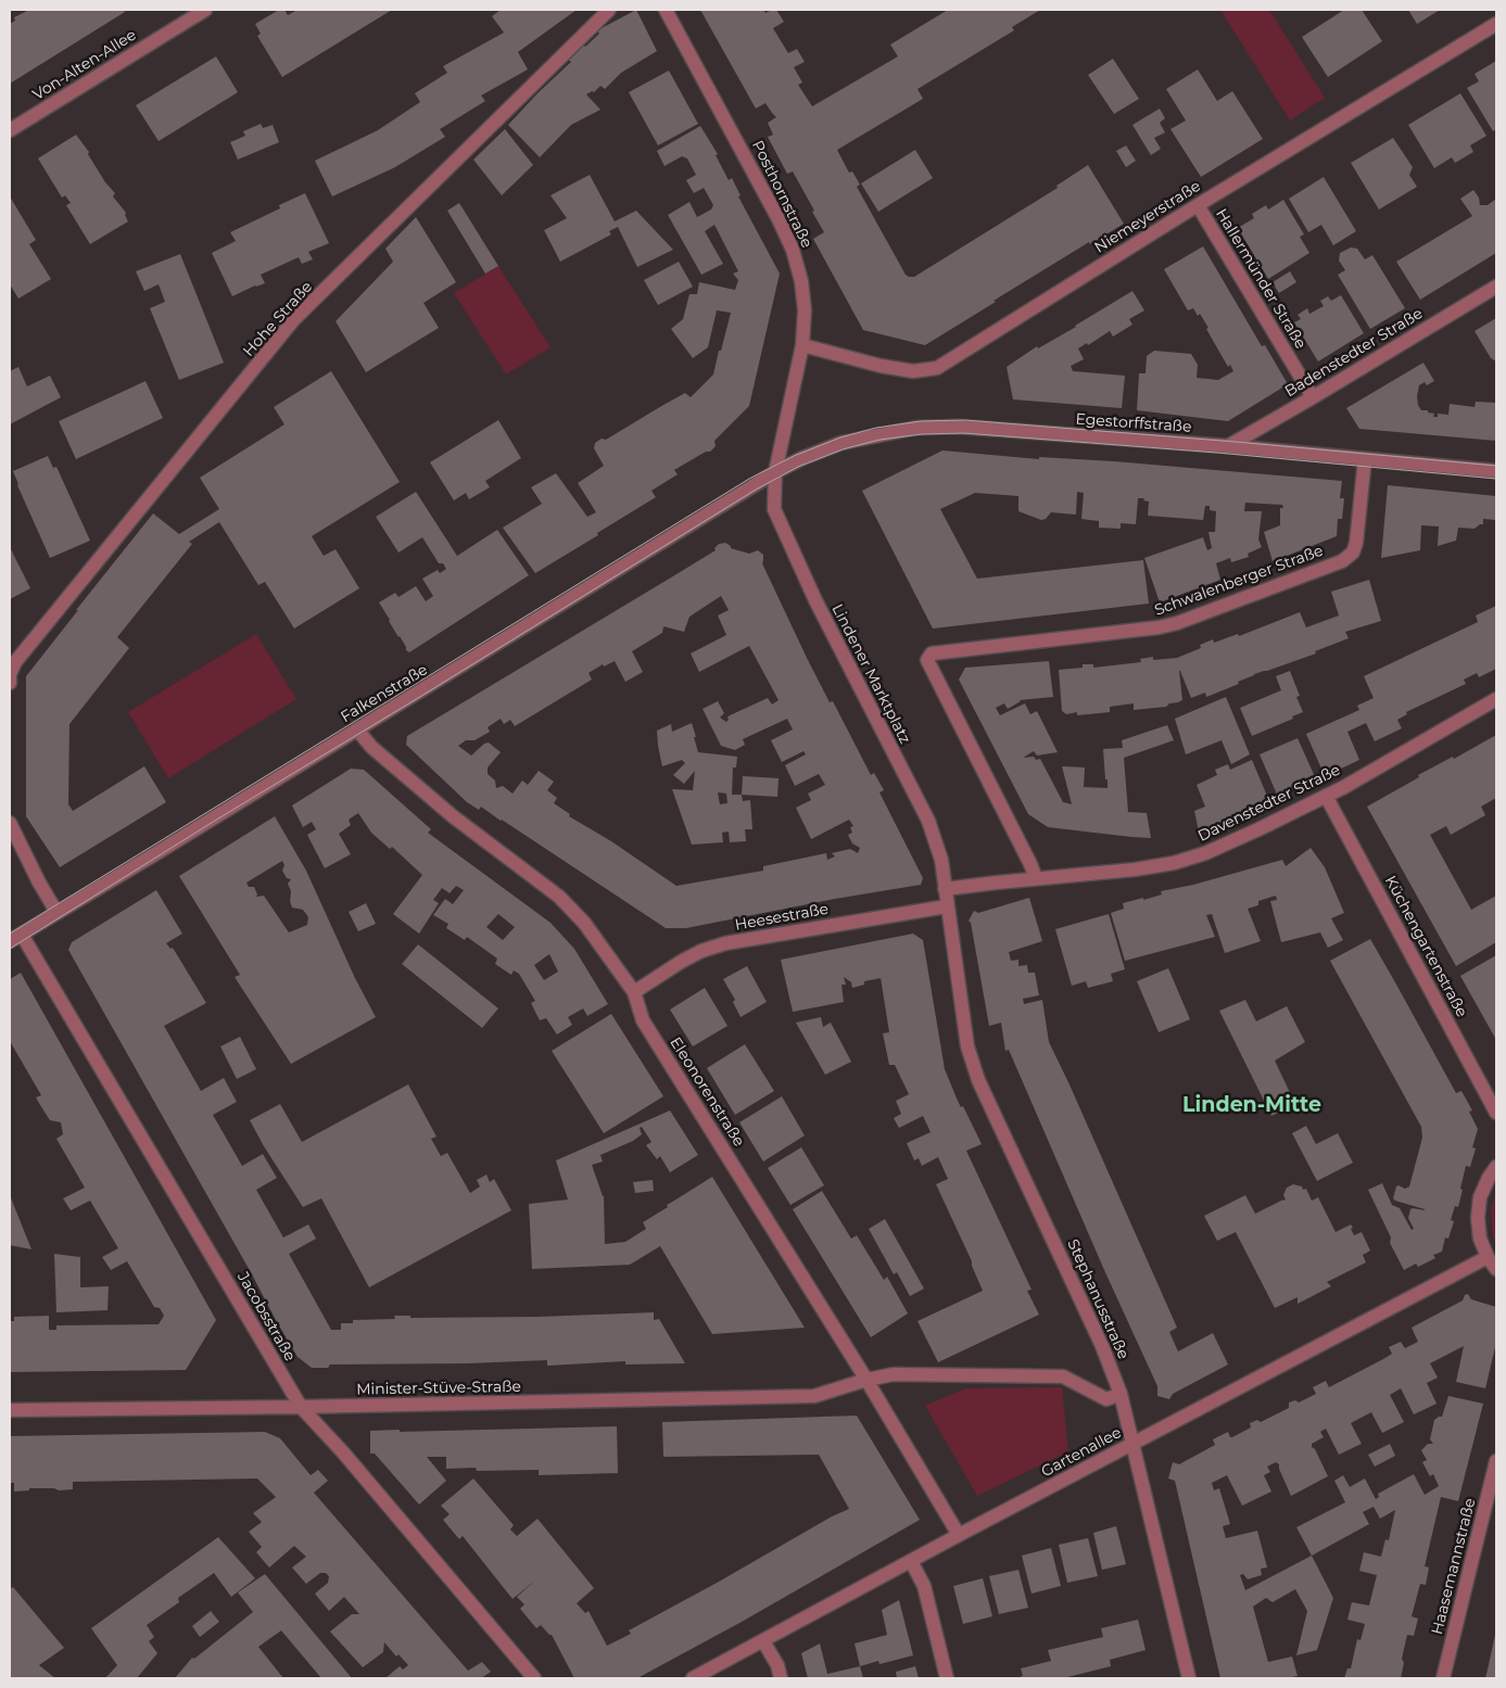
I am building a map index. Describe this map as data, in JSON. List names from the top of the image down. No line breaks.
{"streets":{"street":["Von-Alten-Allee","Posthornstraße","Niemeyerstraße","Hallermünder Straße","Hohe Straße","Badenstedter Straße","Egestorffstraße","Schwalenberger Straße","Lindener Marktplatz","Falkenstraße","Davenstedter Straße","Heesestraße","Küchengartenstraße","Eleonorenstraße","Stephanusstraße","Jacobsstraße","Minister-Stüve-Straße","Gartenallee","Haasemannstraße"]},"crossings":[["Posthornstraße","Niemeyerstraße"],["Posthornstraße","Egestorffstraße"],["Posthornstraße","Lindener Marktplatz"],["Posthornstraße","Falkenstraße"],["Niemeyerstraße","Hallermünder Straße"],["Hallermünder Straße","Badenstedter Straße"],["Badenstedter Straße","Egestorffstraße"],["Egestorffstraße","Schwalenberger Straße"],["Egestorffstraße","Lindener Marktplatz"],["Egestorffstraße","Falkenstraße"],["Schwalenberger Straße","Davenstedter Straße"],["Lindener Marktplatz","Falkenstraße"],["Lindener Marktplatz","Heesestraße"],["Lindener Marktplatz","Stephanusstraße"],["Falkenstraße","Eleonorenstraße"],["Falkenstraße","Jacobsstraße"],["Davenstedter Straße","Küchengartenstraße"],["Heesestraße","Eleonorenstraße"],["Eleonorenstraße","Minister-Stüve-Straße"],["Eleonorenstraße","Gartenallee"],["Stephanusstraße","Minister-Stüve-Straße"],["Stephanusstraße","Gartenallee"],["Jacobsstraße","Minister-Stüve-Straße"]],"districts":["Linden-Mitte"]}
